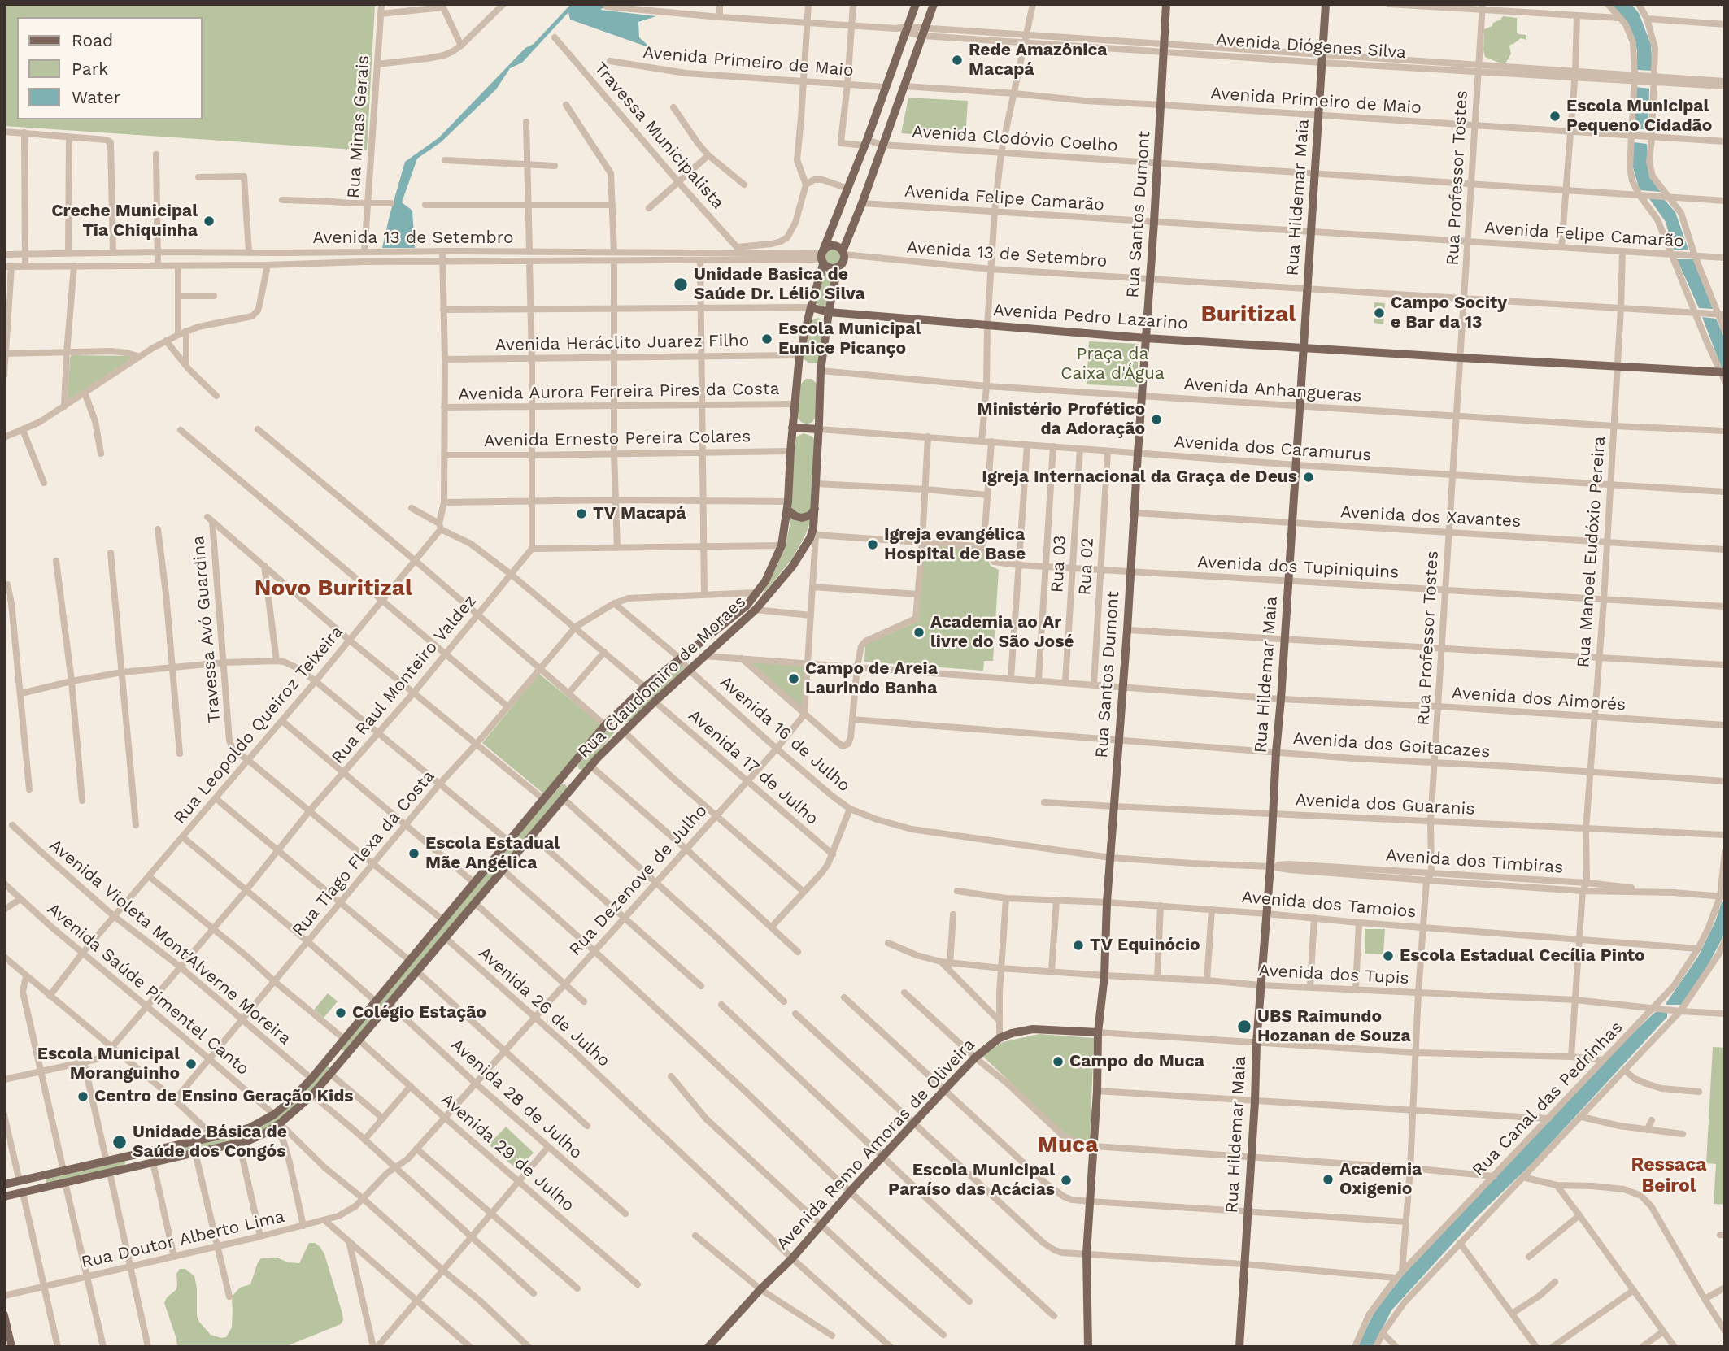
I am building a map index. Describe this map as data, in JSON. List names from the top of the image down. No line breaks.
{"streets":{"main road":["Rua Hildemar Maia","Rua Santos Dumont","Avenida Pedro Lazarino","Rua Claudomiro de Moraes","Avenida Remo Amoras de Oliveira"],"street":["Avenida Diógenes Silva","Avenida Primeiro de Maio","Rua Minas Gerais","Travessa Municipalista","Avenida Clodóvio Coelho","Rua Professor Tostes","Avenida Felipe Camarão","Avenida 13 de Setembro","Avenida Heráclito Juarez Filho","Avenida Anhangueras","Avenida Aurora Ferreira Pires da Costa","Avenida Ernesto Pereira Colares","Avenida dos Caramurus","Avenida dos Xavantes","Rua Manoel Eudóxio Pereira","Rua 03","Rua 02","Avenida dos Tupiniquins","Travessa Avó Guardina","Rua Raul Monteiro Valdez","Avenida dos Aimorés","Rua Leopoldo Queiroz Teixeira","Avenida 16 de Julho","Avenida dos Goitacazes","Avenida 17 de Julho","Avenida dos Guaranis","Rua Tiago Flexa da Costa","Avenida dos Timbiras","Rua Dezenove de Julho","Avenida dos Tamoios","Avenida Violeta Mont'Alverne Moreira","Avenida dos Tupis","Avenida Saúde Pimentel Canto","Avenida 26 de Julho","Avenida 28 de Julho","Rua Canal das Pedrinhas","Avenida 29 de Julho","Rua Doutor Alberto Lima"]},"crossings":[["Avenida Diógenes Silva","Rua Professor Tostes"],["Avenida Diógenes Silva","Rua Hildemar Maia"],["Avenida Diógenes Silva","Rua Santos Dumont"],["Avenida Diógenes Silva","Rua Claudomiro de Moraes"],["Avenida Primeiro de Maio","Avenida Clodóvio Coelho"],["Avenida Primeiro de Maio","Rua Professor Tostes"],["Avenida Primeiro de Maio","Rua Hildemar Maia"],["Avenida Primeiro de Maio","Rua Santos Dumont"],["Avenida Primeiro de Maio","Rua Claudomiro de Moraes"],["Rua Minas Gerais","Avenida 13 de Setembro"],["Travessa Municipalista","Avenida 13 de Setembro"],["Avenida Clodóvio Coelho","Rua Professor Tostes"],["Avenida Clodóvio Coelho","Rua Hildemar Maia"],["Avenida Clodóvio Coelho","Rua Santos Dumont"],["Avenida Clodóvio Coelho","Rua Claudomiro de Moraes"],["Rua Professor Tostes","Avenida Felipe Camarão"],["Rua Professor Tostes","Avenida 13 de Setembro"],["Rua Professor Tostes","Avenida Pedro Lazarino"],["Rua Professor Tostes","Avenida Anhangueras"],["Rua Professor Tostes","Avenida dos Caramurus"],["Rua Professor Tostes","Avenida dos Xavantes"],["Rua Professor Tostes","Avenida dos Tupiniquins"],["Rua Professor Tostes","Avenida dos Aimorés"],["Rua Professor Tostes","Avenida dos Goitacazes"],["Rua Professor Tostes","Avenida dos Guaranis"],["Rua Professor Tostes","Avenida dos Timbiras"],["Rua Hildemar Maia","Avenida Felipe Camarão"],["Rua Hildemar Maia","Avenida 13 de Setembro"],["Rua Hildemar Maia","Avenida Pedro Lazarino"],["Rua Hildemar Maia","Avenida Anhangueras"],["Rua Hildemar Maia","Avenida dos Caramurus"],["Rua Hildemar Maia","Avenida dos Xavantes"],["Rua Hildemar Maia","Avenida dos Tupiniquins"],["Rua Hildemar Maia","Avenida dos Aimorés"],["Rua Hildemar Maia","Avenida dos Goitacazes"],["Rua Hildemar Maia","Avenida dos Guaranis"],["Rua Hildemar Maia","Avenida dos Timbiras"],["Rua Hildemar Maia","Avenida dos Tamoios"],["Rua Hildemar Maia","Avenida dos Tupis"],["Avenida Felipe Camarão","Rua Santos Dumont"],["Avenida Felipe Camarão","Rua Manoel Eudóxio Pereira"],["Rua Santos Dumont","Avenida 13 de Setembro"],["Rua Santos Dumont","Avenida Pedro Lazarino"],["Rua Santos Dumont","Avenida Anhangueras"],["Rua Santos Dumont","Avenida dos Caramurus"],["Rua Santos Dumont","Avenida dos Xavantes"],["Rua Santos Dumont","Avenida dos Tupiniquins"],["Rua Santos Dumont","Avenida dos Aimorés"],["Rua Santos Dumont","Avenida dos Goitacazes"],["Rua Santos Dumont","Avenida dos Guaranis"],["Rua Santos Dumont","Avenida dos Timbiras"],["Rua Santos Dumont","Avenida dos Tamoios"],["Rua Santos Dumont","Avenida dos Tupis"],["Rua Santos Dumont","Avenida Remo Amoras de Oliveira"],["Avenida 13 de Setembro","Rua Manoel Eudóxio Pereira"],["Avenida 13 de Setembro","Rua Claudomiro de Moraes"],["Avenida 13 de Setembro","Rua Leopoldo Queiroz Teixeira"],["Avenida Pedro Lazarino","Rua Manoel Eudóxio Pereira"],["Avenida Pedro Lazarino","Rua Claudomiro de Moraes"],["Avenida Heráclito Juarez Filho","Rua Claudomiro de Moraes"],["Avenida Heráclito Juarez Filho","Rua Leopoldo Queiroz Teixeira"],["Avenida Anhangueras","Rua Manoel Eudóxio Pereira"],["Avenida Anhangueras","Rua Claudomiro de Moraes"],["Avenida Aurora Ferreira Pires da Costa","Rua Claudomiro de Moraes"],["Avenida Aurora Ferreira Pires da Costa","Rua Leopoldo Queiroz Teixeira"],["Avenida Ernesto Pereira Colares","Rua Claudomiro de Moraes"],["Avenida Ernesto Pereira Colares","Rua Leopoldo Queiroz Teixeira"],["Avenida dos Caramurus","Rua Manoel Eudóxio Pereira"],["Avenida dos Caramurus","Rua 03"],["Avenida dos Caramurus","Rua 02"],["Avenida dos Caramurus","Rua Claudomiro de Moraes"],["Avenida dos Xavantes","Rua Manoel Eudóxio Pereira"],["Rua Manoel Eudóxio Pereira","Avenida dos Tupiniquins"],["Rua Manoel Eudóxio Pereira","Avenida dos Aimorés"],["Rua Manoel Eudóxio Pereira","Avenida dos Goitacazes"],["Rua Manoel Eudóxio Pereira","Avenida dos Guaranis"],["Rua Manoel Eudóxio Pereira","Avenida dos Timbiras"],["Rua Manoel Eudóxio Pereira","Avenida dos Tamoios"],["Rua Manoel Eudóxio Pereira","Avenida dos Tupis"],["Rua 03","Avenida dos Tupiniquins"],["Rua 03","Avenida dos Aimorés"],["Rua 02","Avenida dos Tupiniquins"],["Rua 02","Avenida dos Aimorés"],["Travessa Avó Guardina","Rua Claudomiro de Moraes"],["Travessa Avó Guardina","Rua Raul Monteiro Valdez"],["Travessa Avó Guardina","Rua Leopoldo Queiroz Teixeira"],["Travessa Avó Guardina","Rua Tiago Flexa da Costa"],["Rua Claudomiro de Moraes","Avenida dos Aimorés"],["Rua Claudomiro de Moraes","Avenida 16 de Julho"],["Rua Claudomiro de Moraes","Avenida 17 de Julho"],["Rua Claudomiro de Moraes","Avenida Violeta Mont'Alverne Moreira"],["Rua Claudomiro de Moraes","Avenida Saúde Pimentel Canto"],["Rua Claudomiro de Moraes","Avenida 26 de Julho"],["Rua Claudomiro de Moraes","Avenida 28 de Julho"],["Rua Claudomiro de Moraes","Avenida 29 de Julho"],["Rua Raul Monteiro Valdez","Avenida Violeta Mont'Alverne Moreira"],["Rua Raul Monteiro Valdez","Avenida Saúde Pimentel Canto"],["Rua Leopoldo Queiroz Teixeira","Avenida Violeta Mont'Alverne Moreira"],["Rua Leopoldo Queiroz Teixeira","Avenida Saúde Pimentel Canto"],["Avenida 16 de Julho","Rua Tiago Flexa da Costa"],["Avenida 16 de Julho","Avenida dos Timbiras"],["Avenida 16 de Julho","Rua Dezenove de Julho"],["Avenida 17 de Julho","Rua Dezenove de Julho"],["Rua Tiago Flexa da Costa","Avenida Violeta Mont'Alverne Moreira"],["Rua Tiago Flexa da Costa","Avenida Saúde Pimentel Canto"],["Avenida dos Timbiras","Rua Canal das Pedrinhas"],["Rua Dezenove de Julho","Avenida 26 de Julho"],["Rua Dezenove de Julho","Avenida 28 de Julho"],["Rua Dezenove de Julho","Avenida 29 de Julho"],["Rua Dezenove de Julho","Rua Doutor Alberto Lima"],["Avenida dos Tamoios","Rua Canal das Pedrinhas"],["Avenida dos Tupis","Rua Canal das Pedrinhas"],["Avenida 26 de Julho","Avenida Remo Amoras de Oliveira"]],"districts":["Buritizal","Novo Buritizal","Muca","Ressaca Beirol"],"parks":["Praça da Caixa d'Água"],"places":["Rede Amazônica Macapá","Escola Municipal Pequeno Cidadão","Creche Municipal Tia Chiquinha","Unidade Basica de Saúde Dr. Lélio Silva","Campo Socity e Bar da 13","Escola Municipal Eunice Picanço","Ministério Profético da Adoração","Igreja Internacional da Graça de Deus","TV Macapá","Igreja evangélica Hospital de Base","Academia ao Ar livre do São José","Campo de Areia Laurindo Banha","Escola Estadual Mãe Angélica","TV Equinócio","Escola Estadual Cecília Pinto","Colégio Estação","UBS Raimundo Hozanan de Souza","Campo do Muca","Escola Municipal Moranguinho","Centro de Ensino Geração Kids","Unidade Básica de Saúde dos Congós","Academia Oxigenio","Escola Municipal Paraíso das Acácias"],"legend":["Road","Park","Water"]}
